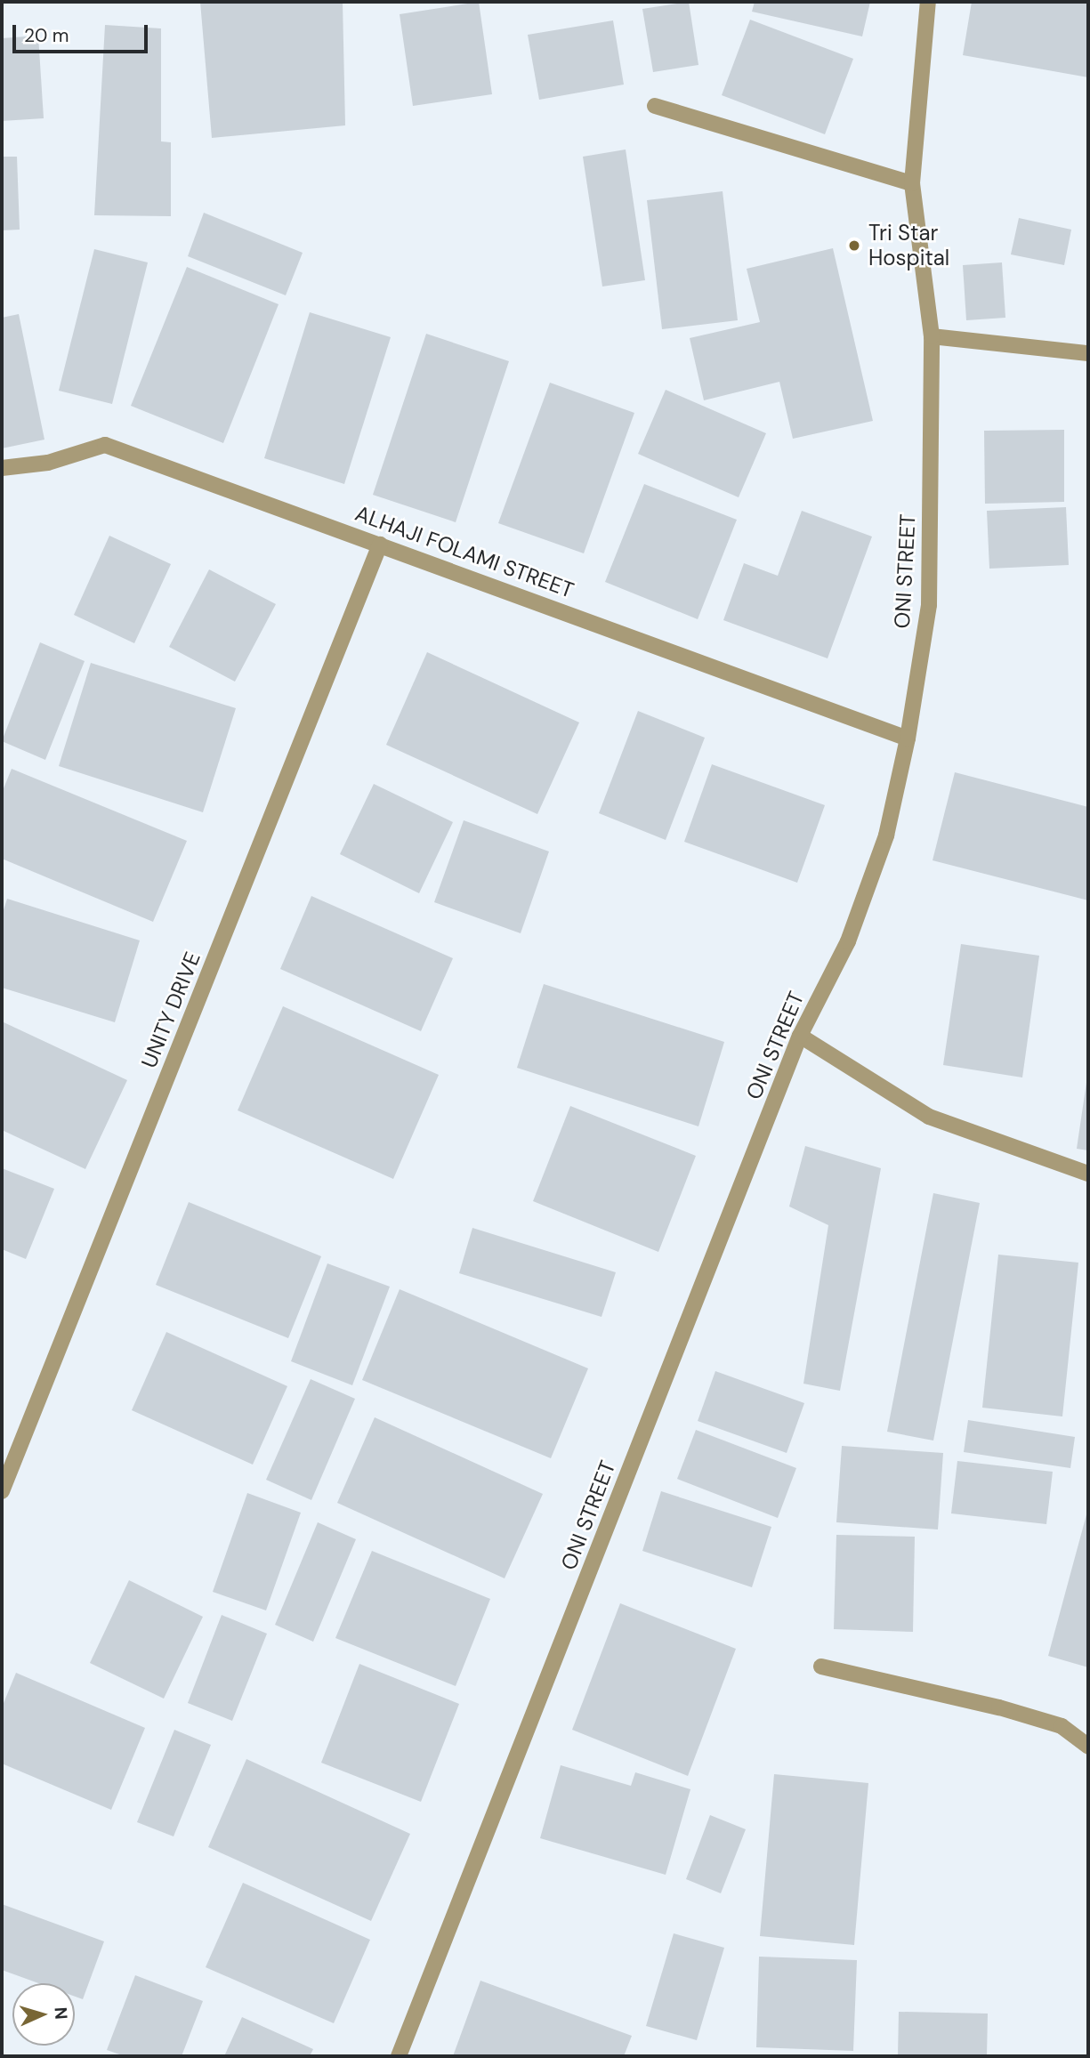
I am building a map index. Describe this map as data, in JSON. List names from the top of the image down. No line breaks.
{"streets":{"street":["ALHAJI FOLAMI STREET","ONI STREET","UNITY DRIVE"]},"crossings":[["ALHAJI FOLAMI STREET","ONI STREET"],["ALHAJI FOLAMI STREET","UNITY DRIVE"]],"places":["Tri Star Hospital"],"scale_bar":"20 m","north":"right"}
